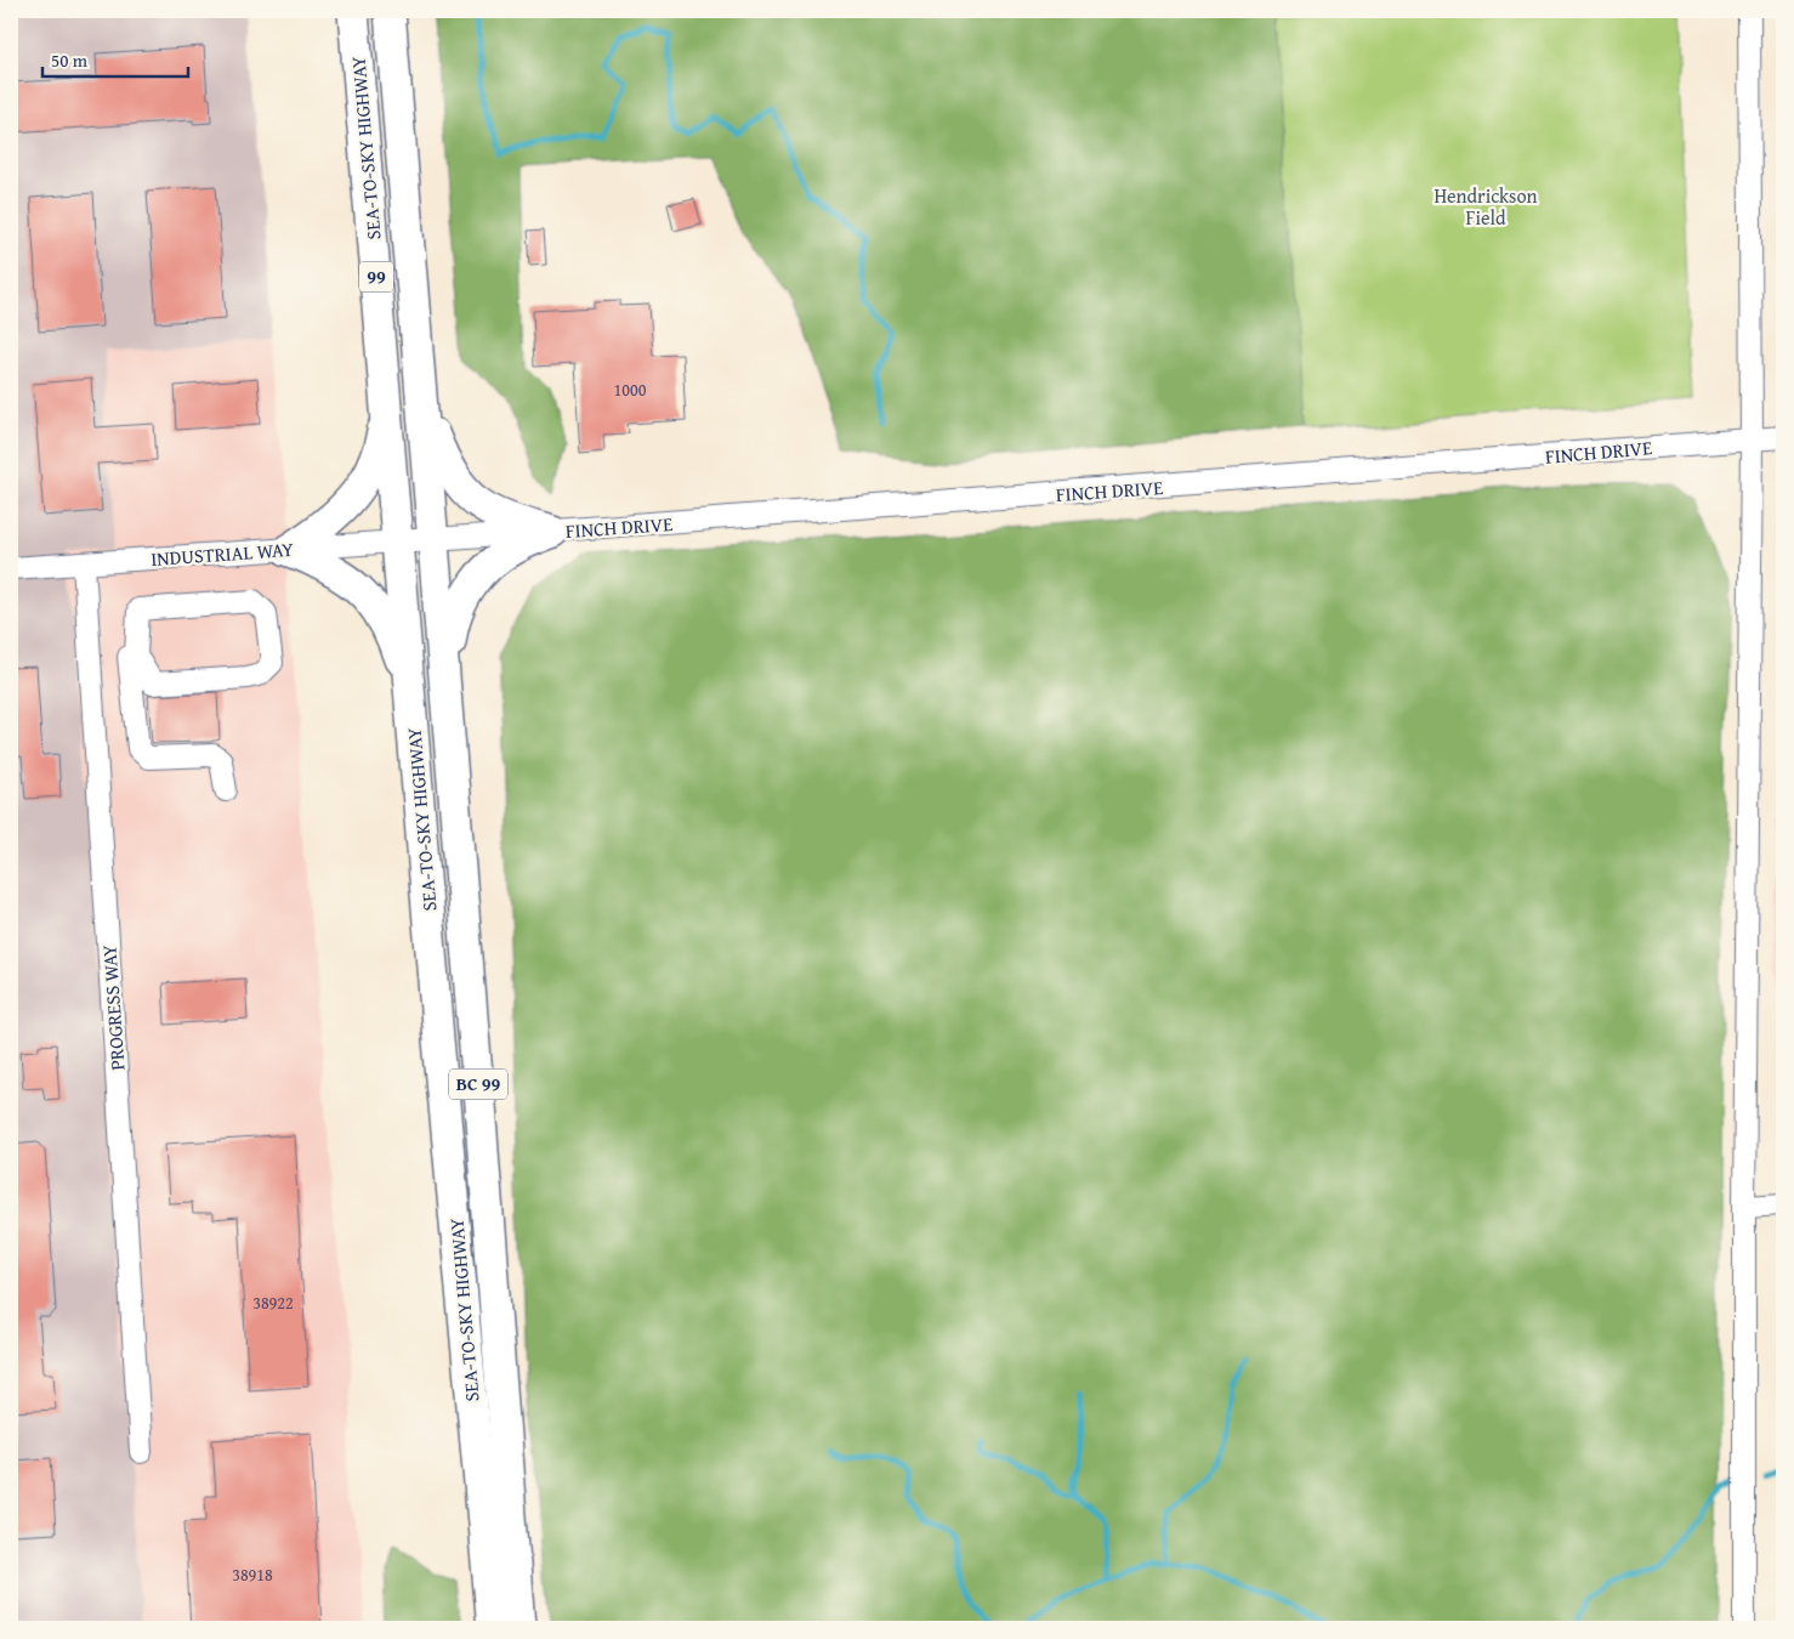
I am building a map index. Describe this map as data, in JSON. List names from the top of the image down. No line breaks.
{"streets":{"highway":["SEA-TO-SKY HIGHWAY","99","BC 99"],"street":["FINCH DRIVE","INDUSTRIAL WAY","PROGRESS WAY"]},"crossings":[["SEA-TO-SKY HIGHWAY","FINCH DRIVE"],["SEA-TO-SKY HIGHWAY","INDUSTRIAL WAY"],["FINCH DRIVE","INDUSTRIAL WAY"],["INDUSTRIAL WAY","PROGRESS WAY"]],"parks":["Hendrickson Field"],"house_numbers":["1000","38922","38918"],"scale_bar":"50 m"}
